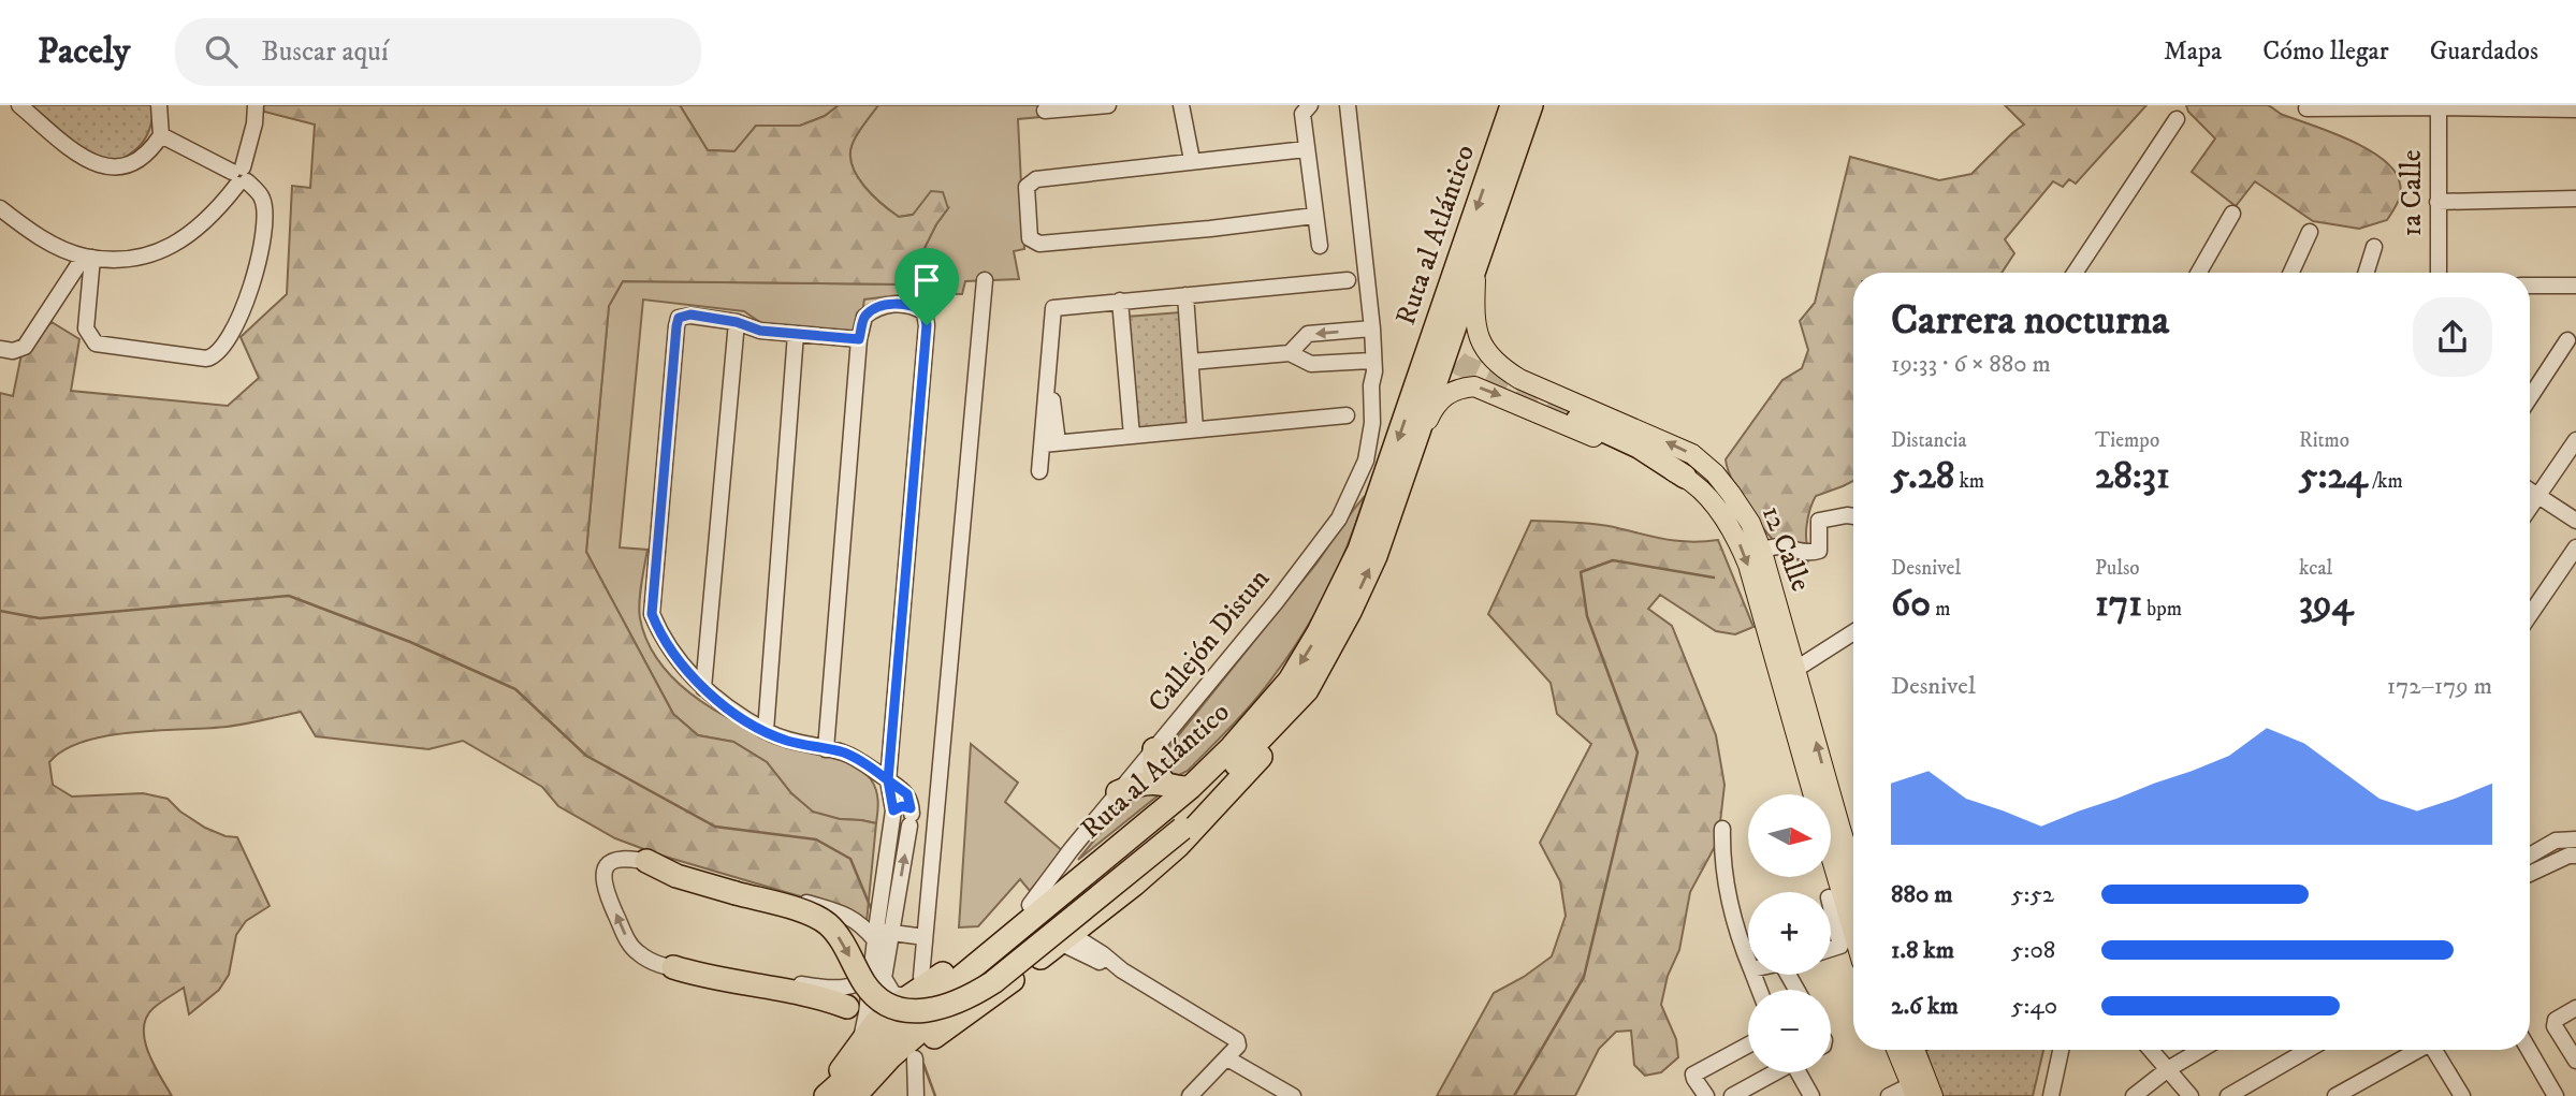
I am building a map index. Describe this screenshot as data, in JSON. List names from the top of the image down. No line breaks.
{"streets":{"highway":["Ruta al Atlántico"],"main road":["12 Calle"],"street":["1a Calle","Callejón Distun"]},"crossings":[["Ruta al Atlántico","12 Calle"]],"north":"right","page":{"header":"Pacely","search":"Buscar aquí","nav":["Mapa","Cómo llegar","Guardados"],"heading":["Carrera nocturna","19:33 · 6 × 880 m"],"stats":[["Distancia","5.28 km"],["Tiempo","28:31"],["Ritmo","5:24 /km"],["Desnivel","60 m"],["Pulso","171 bpm"],["kcal","394"]],"chart":["Desnivel","172–179 m"],"map_buttons":["+","−"],"list":[{"name":"880 m","note":"5:52"},{"name":"1.8 km","note":"5:08"},{"name":"2.6 km","note":"5:40"}]}}
